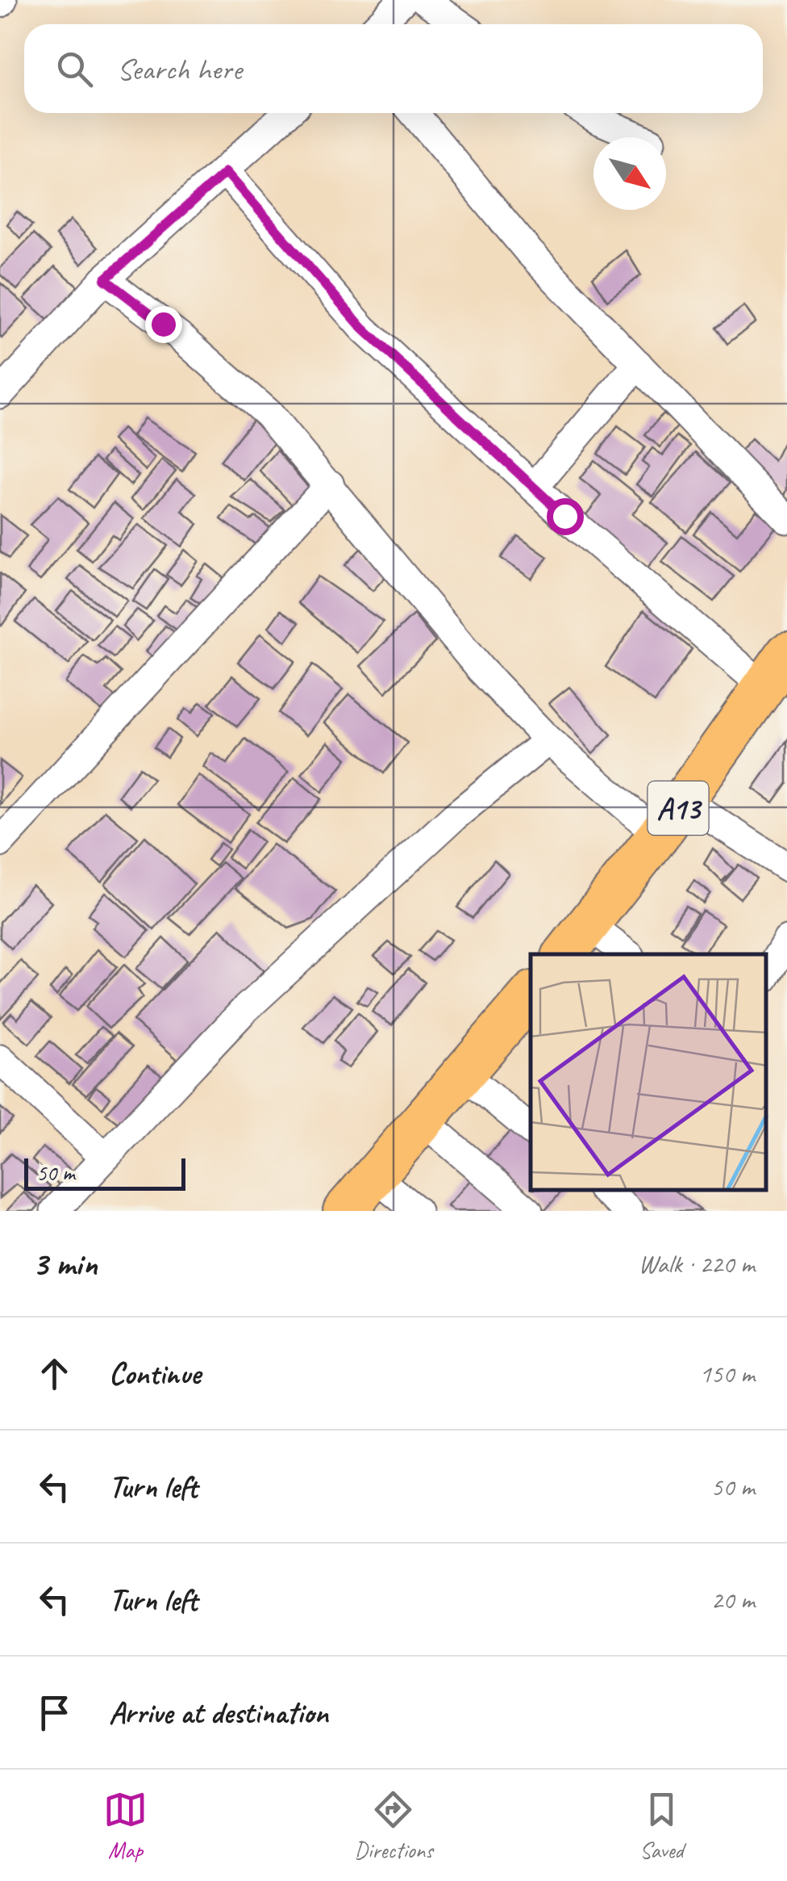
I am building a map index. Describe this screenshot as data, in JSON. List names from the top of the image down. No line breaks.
{"streets":{"highway":["A13"]},"scale_bar":"50 m","north":"bottom right","page":{"search":"Search here","scale":"50 m","heading":["3 min","Walk · 220 m"],"list":[["Continue","150 m"],["Turn left","50 m"],["Turn left","20 m"],"Arrive at destination"],"nav":["Map","Directions","Saved"]}}
